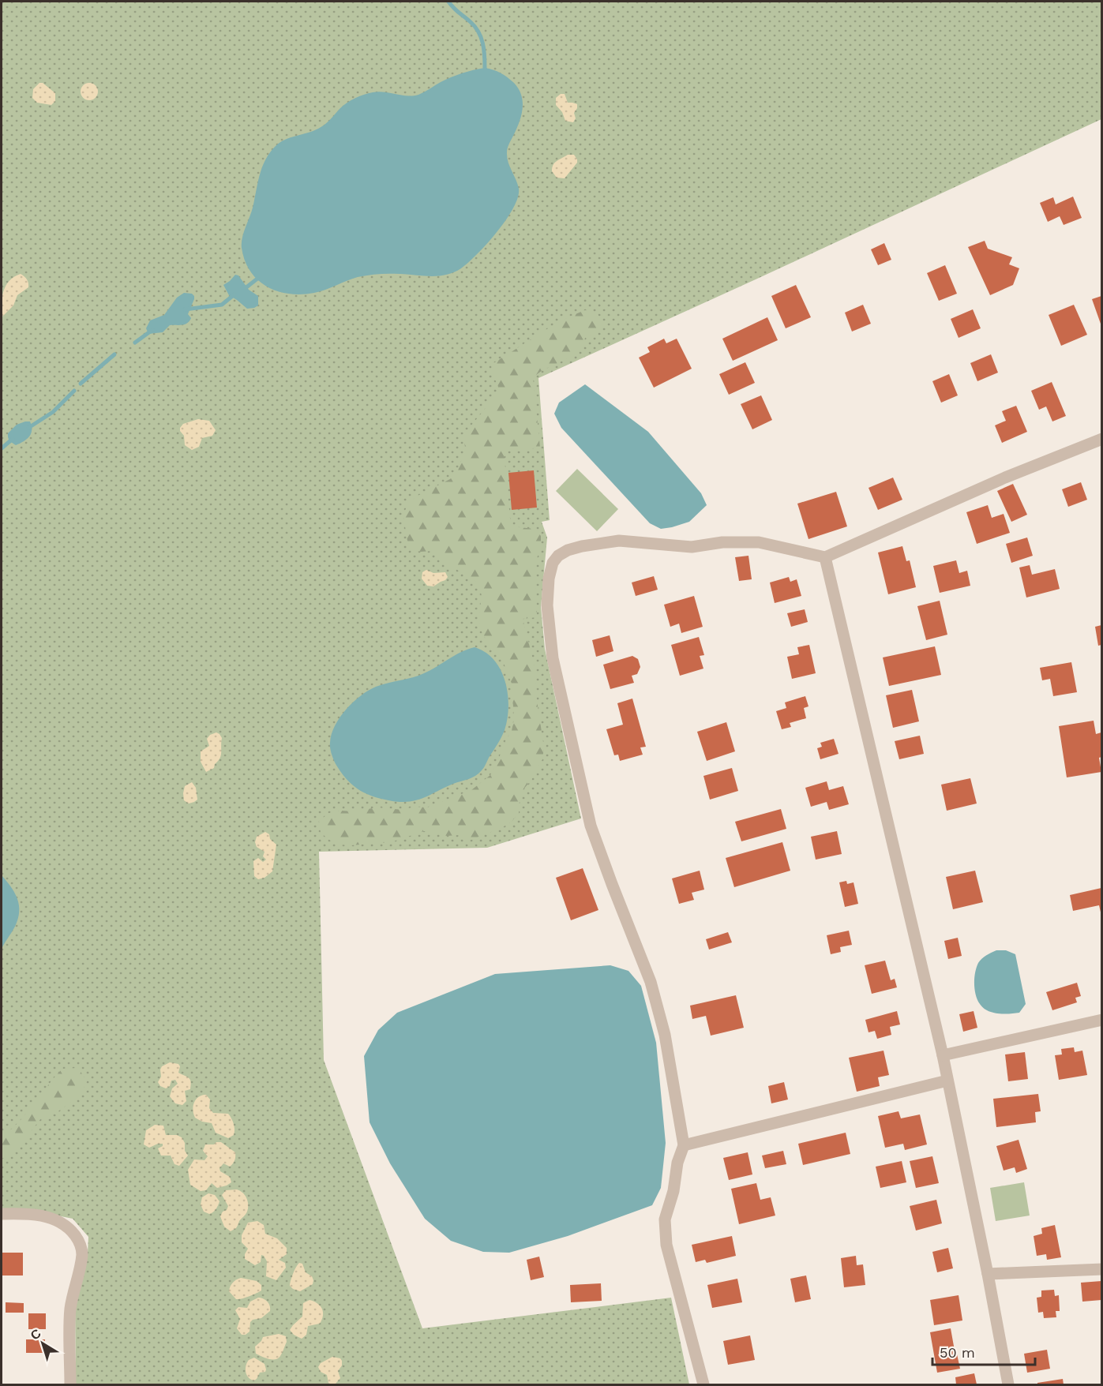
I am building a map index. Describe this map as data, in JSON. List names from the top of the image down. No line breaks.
{"scale_bar":"50 m","north":"top left"}
